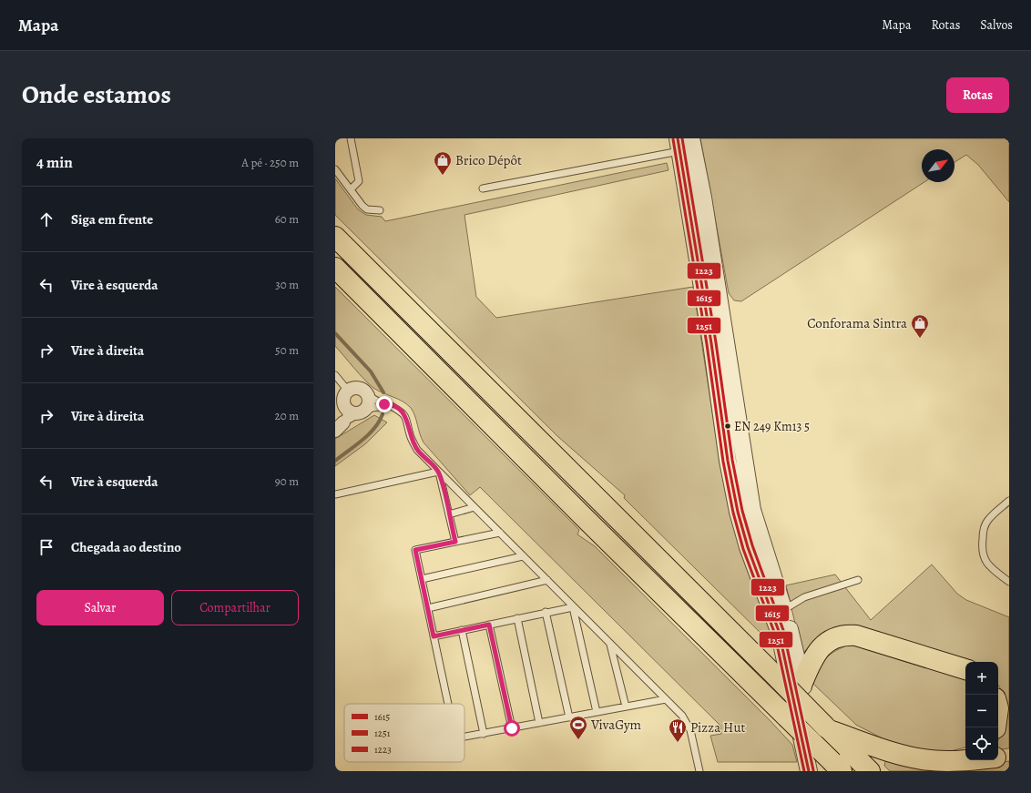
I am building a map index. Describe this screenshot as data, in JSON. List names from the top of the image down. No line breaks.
{"places":{"shop":["Brico Dépôt","Conforama Sintra"],"other":["EN 249 Km13 5"],"sports":["VivaGym"],"restaurant":["Pizza Hut"]},"lines":["transit line 1615","transit line 1223","transit line 1251"],"legend":["1615","1251","1223"],"north":"top right","page":{"header":"Mapa","nav":["Mapa","Rotas","Salvos"],"title":"Onde estamos","buttons":["Rotas",["Salvar","Compartilhar"]],"heading":["4 min","A pé · 250 m"],"list":[["Siga em frente","60 m"],["Vire à esquerda","30 m"],["Vire à direita","50 m"],["Vire à direita","20 m"],["Vire à esquerda","90 m"],"Chegada ao destino"],"map_buttons":["+","−"]}}
